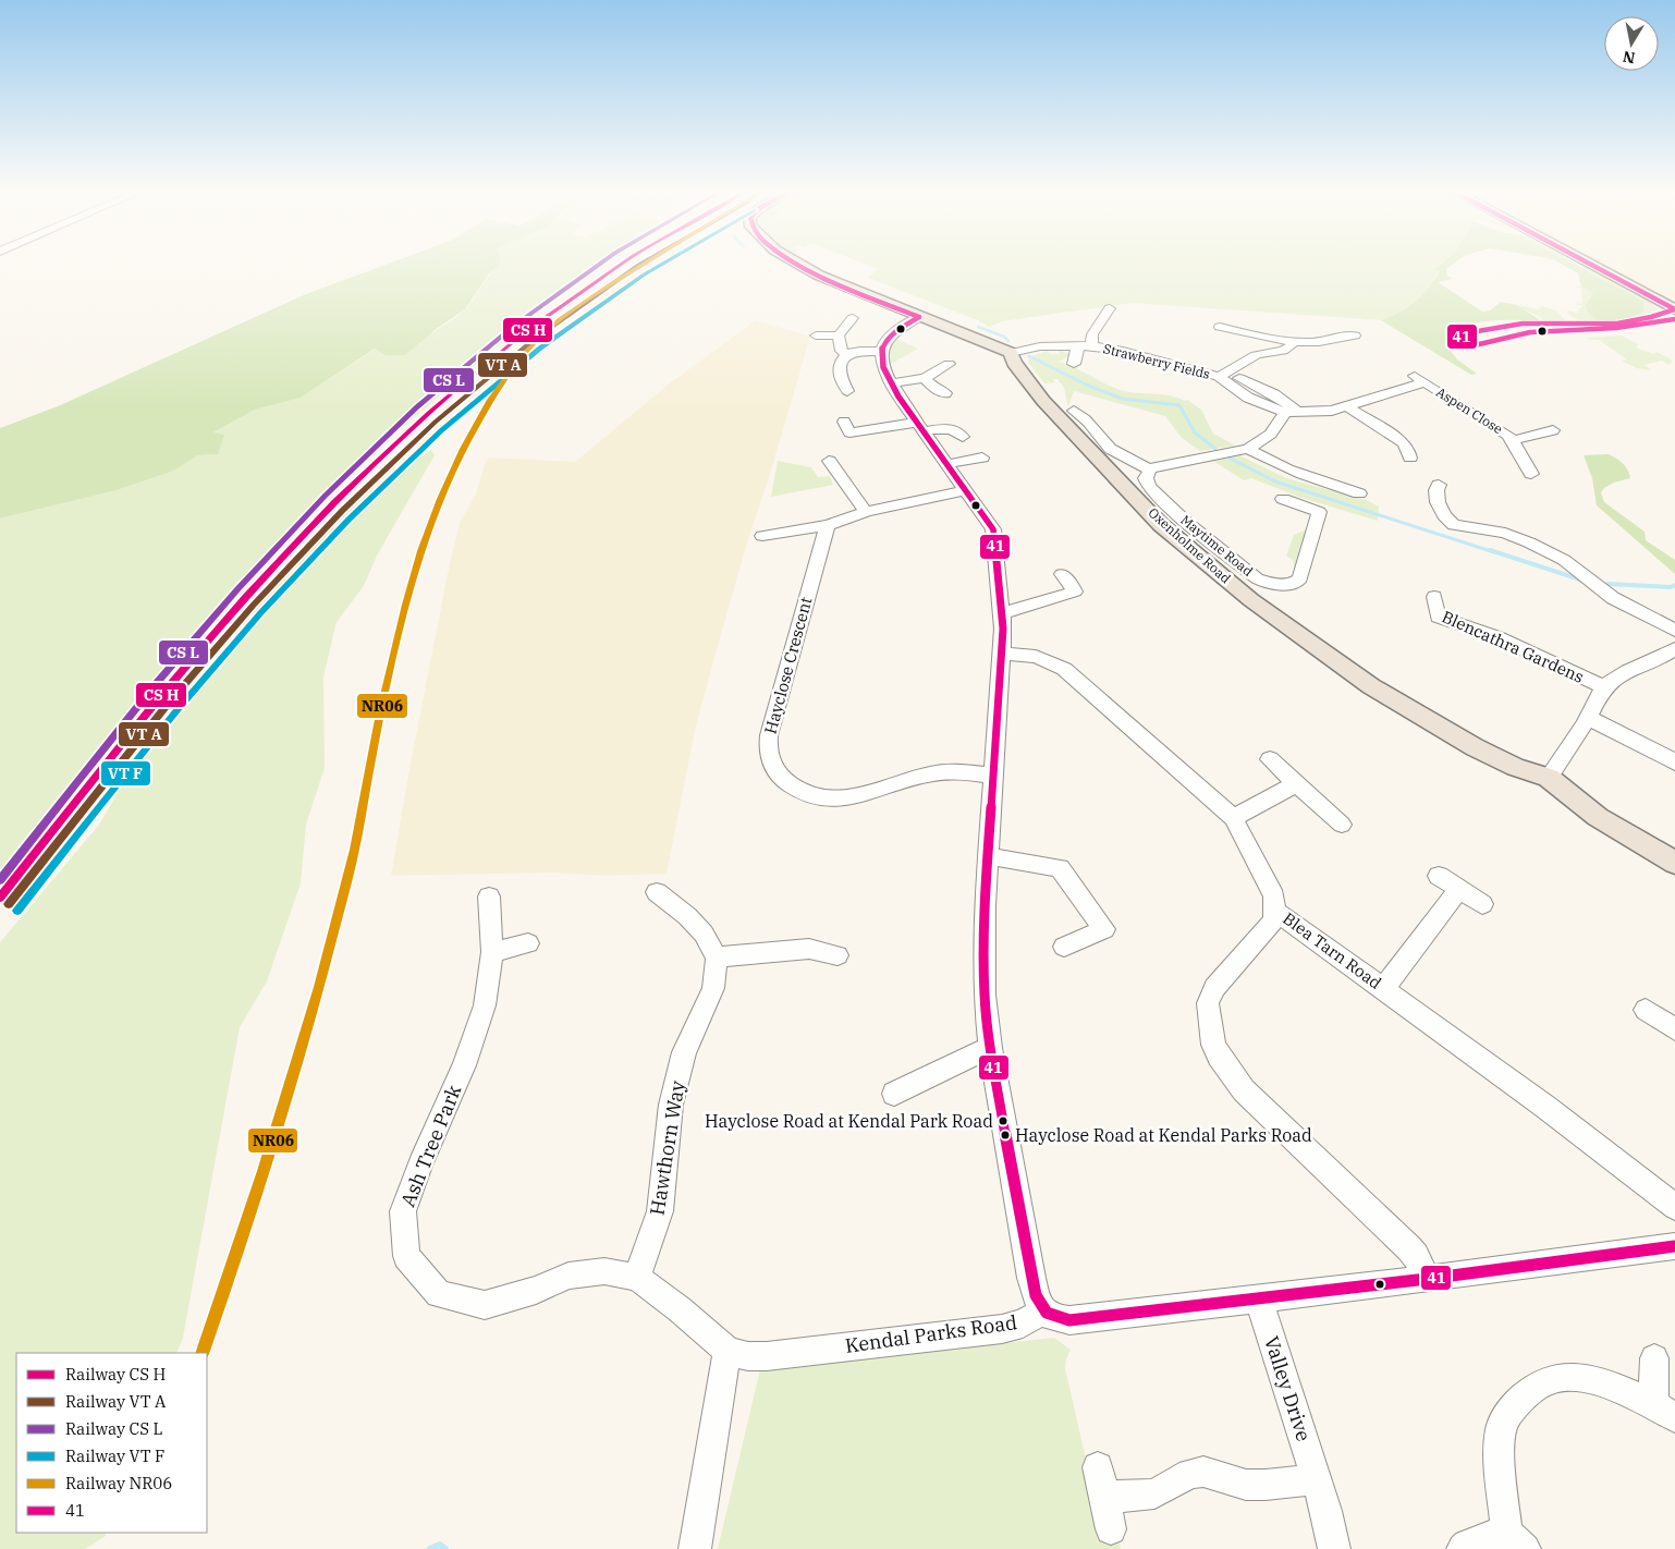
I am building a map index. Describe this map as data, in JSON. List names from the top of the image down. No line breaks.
{"streets":{"main road":["Oxenholme Road"],"street":["Strawberry Fields","Aspen Close","Maytime Road","Blencathra Gardens","Hayclose Crescent","Blea Tarn Road","Ash Tree Park","Hawthorn Way","Kendal Parks Road","Valley Drive"]},"crossings":[["Strawberry Fields","Aspen Close"],["Strawberry Fields","Oxenholme Road"],["Ash Tree Park","Hawthorn Way"],["Ash Tree Park","Kendal Parks Road"]],"places":["Hayclose Road at Kendal Park Road","Hayclose Road at Kendal Parks Road"],"lines":["rail line NR06","transit line 41"],"legend":["Railway CS H","Railway VT A","Railway CS L","Railway VT F","Railway NR06","41"],"north":"bottom"}
